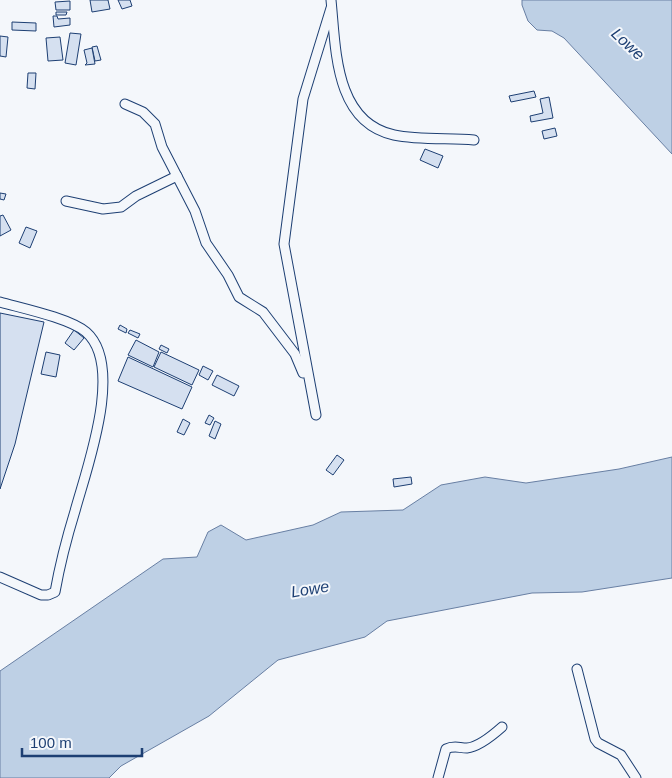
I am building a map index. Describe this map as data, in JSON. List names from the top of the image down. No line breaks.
{"water":["Lowe"],"scale_bar":"100 m"}
